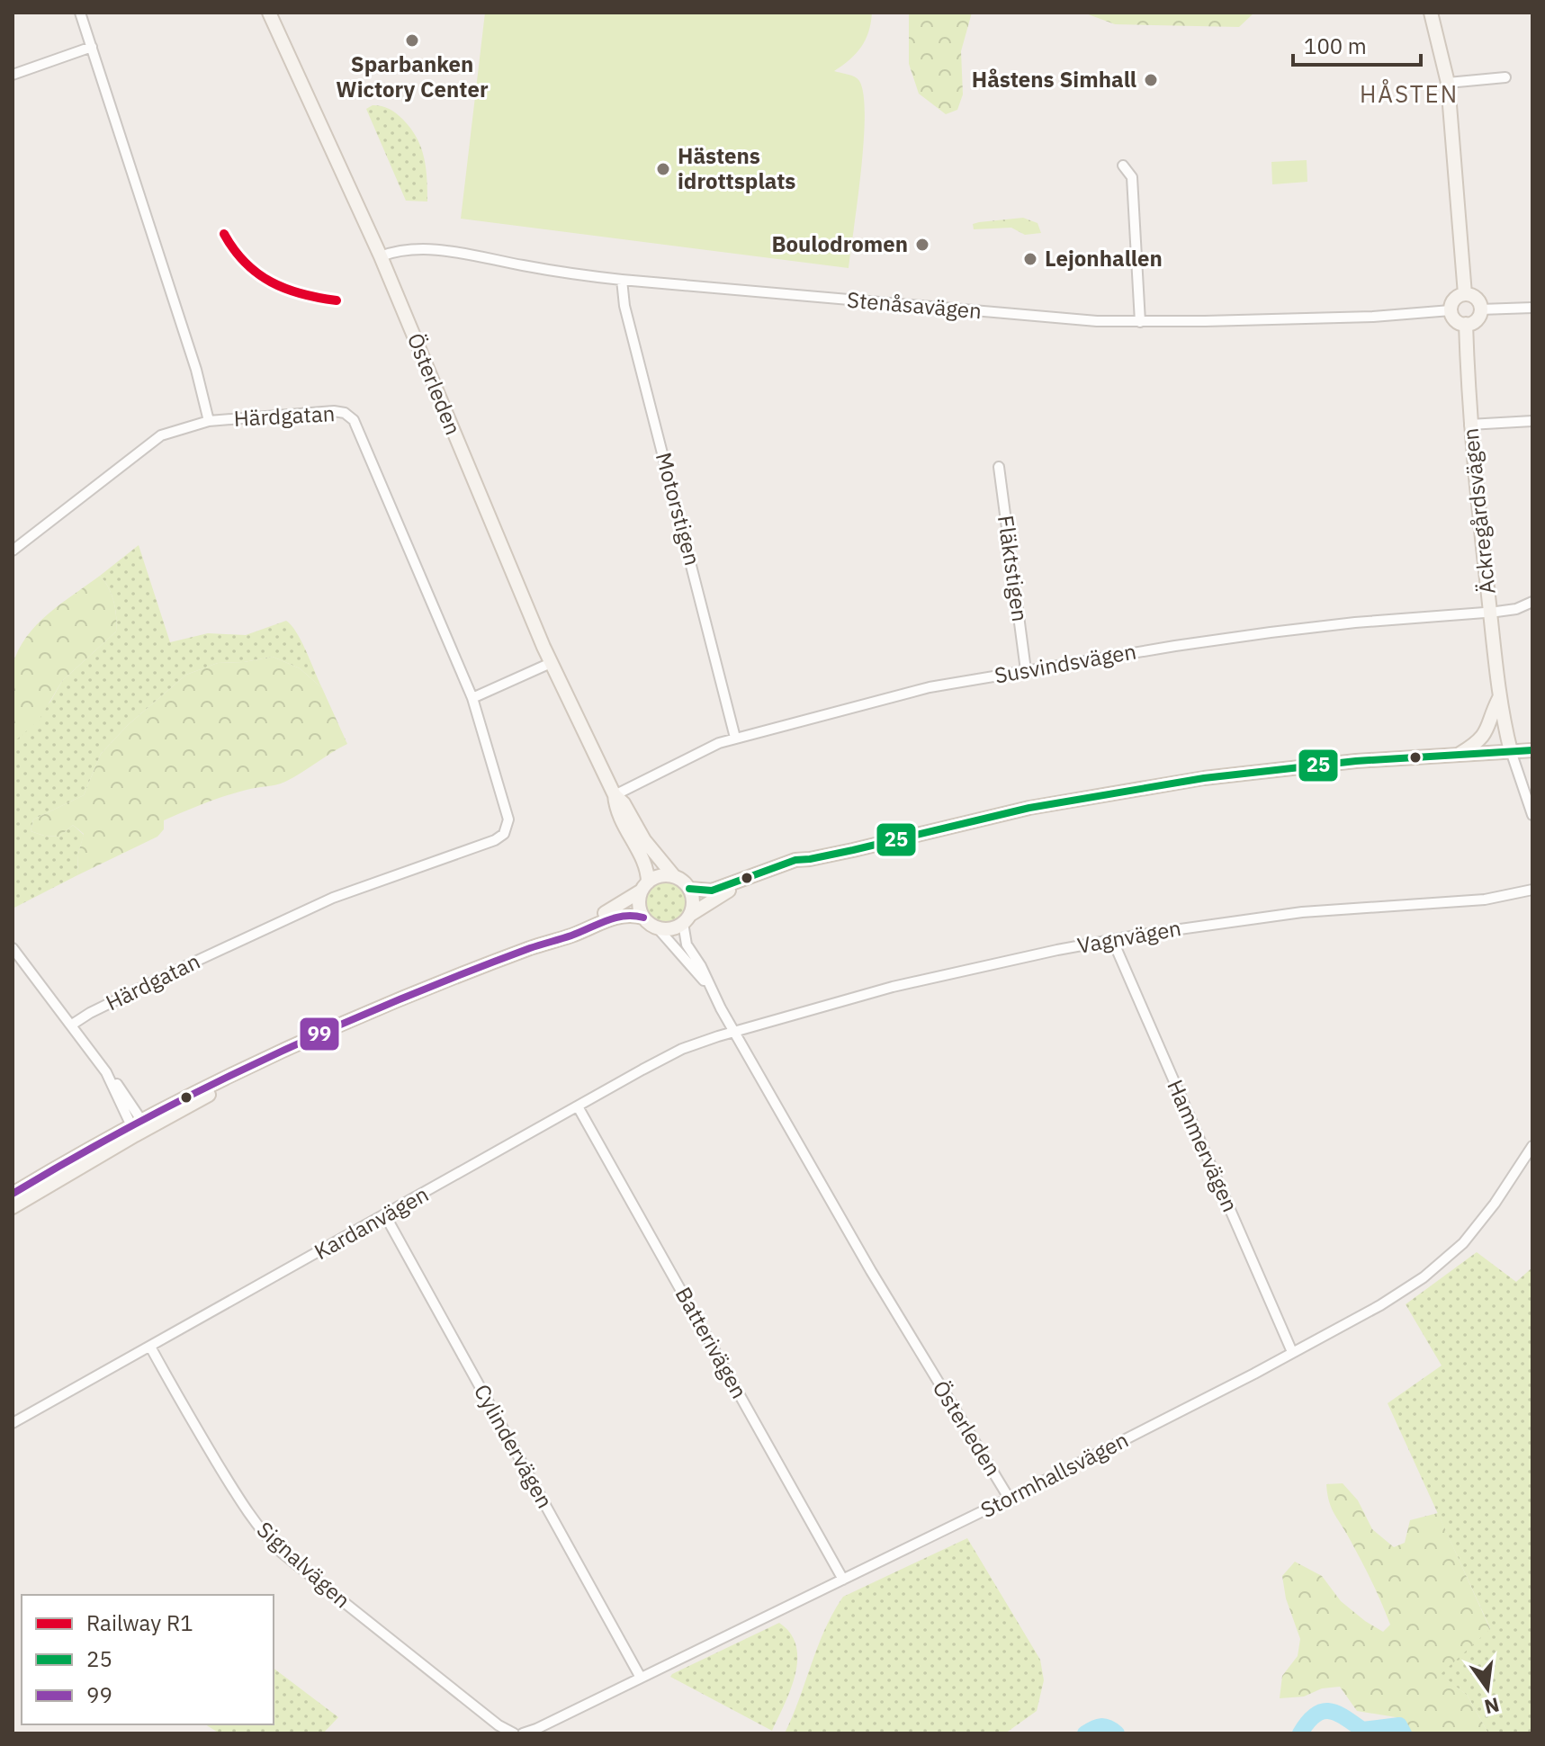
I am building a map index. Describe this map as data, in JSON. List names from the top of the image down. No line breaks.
{"streets":{"main road":["Österleden","Äckregårdsvägen"],"street":["Stenåsavägen","Härdgatan","Motorstigen","Fläktstigen","Susvindsvägen","Vagnvägen","Hammervägen","Kardanvägen","Batterivägen","Cylindervägen","Stormhallsvägen","Signalvägen"]},"crossings":[["Stenåsavägen","Österleden"],["Stenåsavägen","Motorstigen"],["Stenåsavägen","Äckregårdsvägen"],["Österleden","Susvindsvägen"],["Österleden","Vagnvägen"],["Österleden","Kardanvägen"],["Österleden","Stormhallsvägen"],["Motorstigen","Susvindsvägen"],["Äckregårdsvägen","Susvindsvägen"],["Fläktstigen","Susvindsvägen"],["Vagnvägen","Hammervägen"],["Vagnvägen","Kardanvägen"],["Hammervägen","Stormhallsvägen"],["Kardanvägen","Batterivägen"],["Kardanvägen","Cylindervägen"],["Kardanvägen","Signalvägen"],["Batterivägen","Stormhallsvägen"],["Cylindervägen","Stormhallsvägen"]],"districts":["HÅSTEN"],"places":["Sparbanken Wictory Center","Håstens Simhall","Hästens idrottsplats","Boulodromen","Lejonhallen"],"lines":["rail line R1","transit line 25","transit line 99"],"legend":["Railway R1","25","99"],"scale_bar":"100 m","north":"bottom"}
